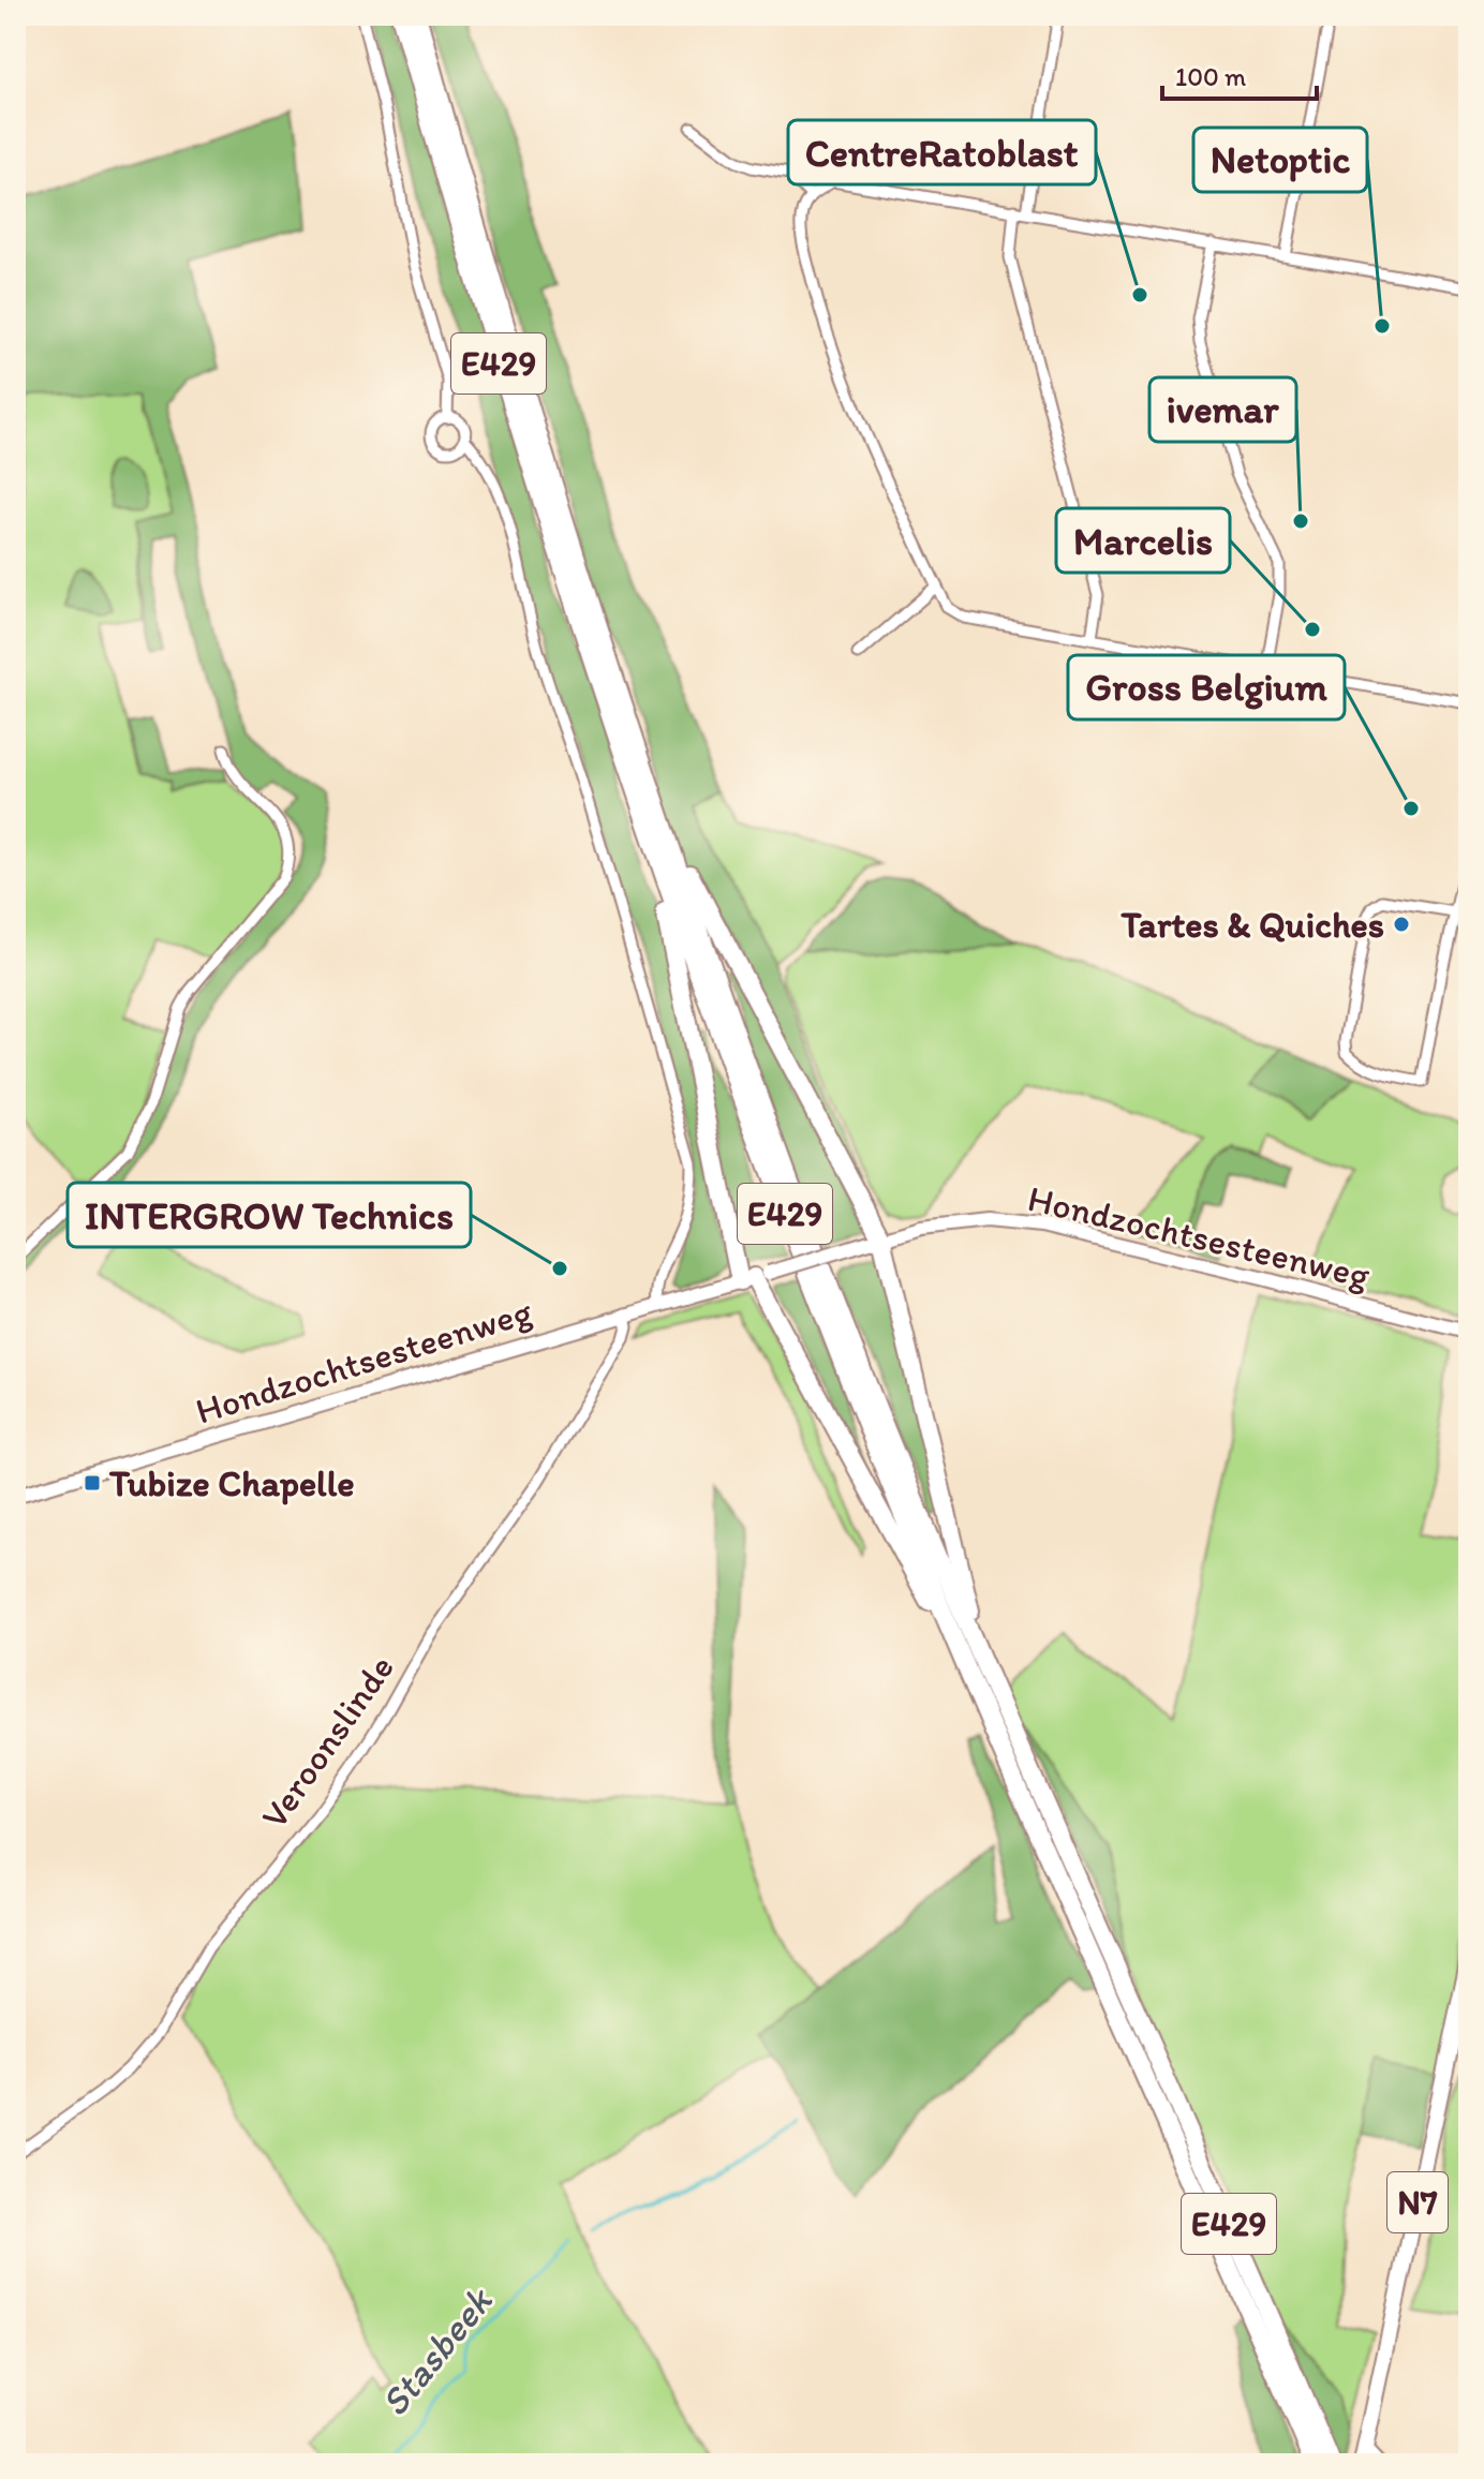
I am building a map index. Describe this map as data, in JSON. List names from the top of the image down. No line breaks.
{"streets":{"highway":["E429"],"main road":["Hondzochtsesteenweg","N7"],"street":["Veroonslinde"]},"crossings":[["Hondzochtsesteenweg","Veroonslinde"]],"water":["Stasbeek"],"places":{"other":["CentreRatoblast","Netoptic","ivemar","Marcelis","Gross Belgium","Tartes & Quiches","INTERGROW Technics"],"transit":["Tubize Chapelle"]},"scale_bar":"100 m"}
